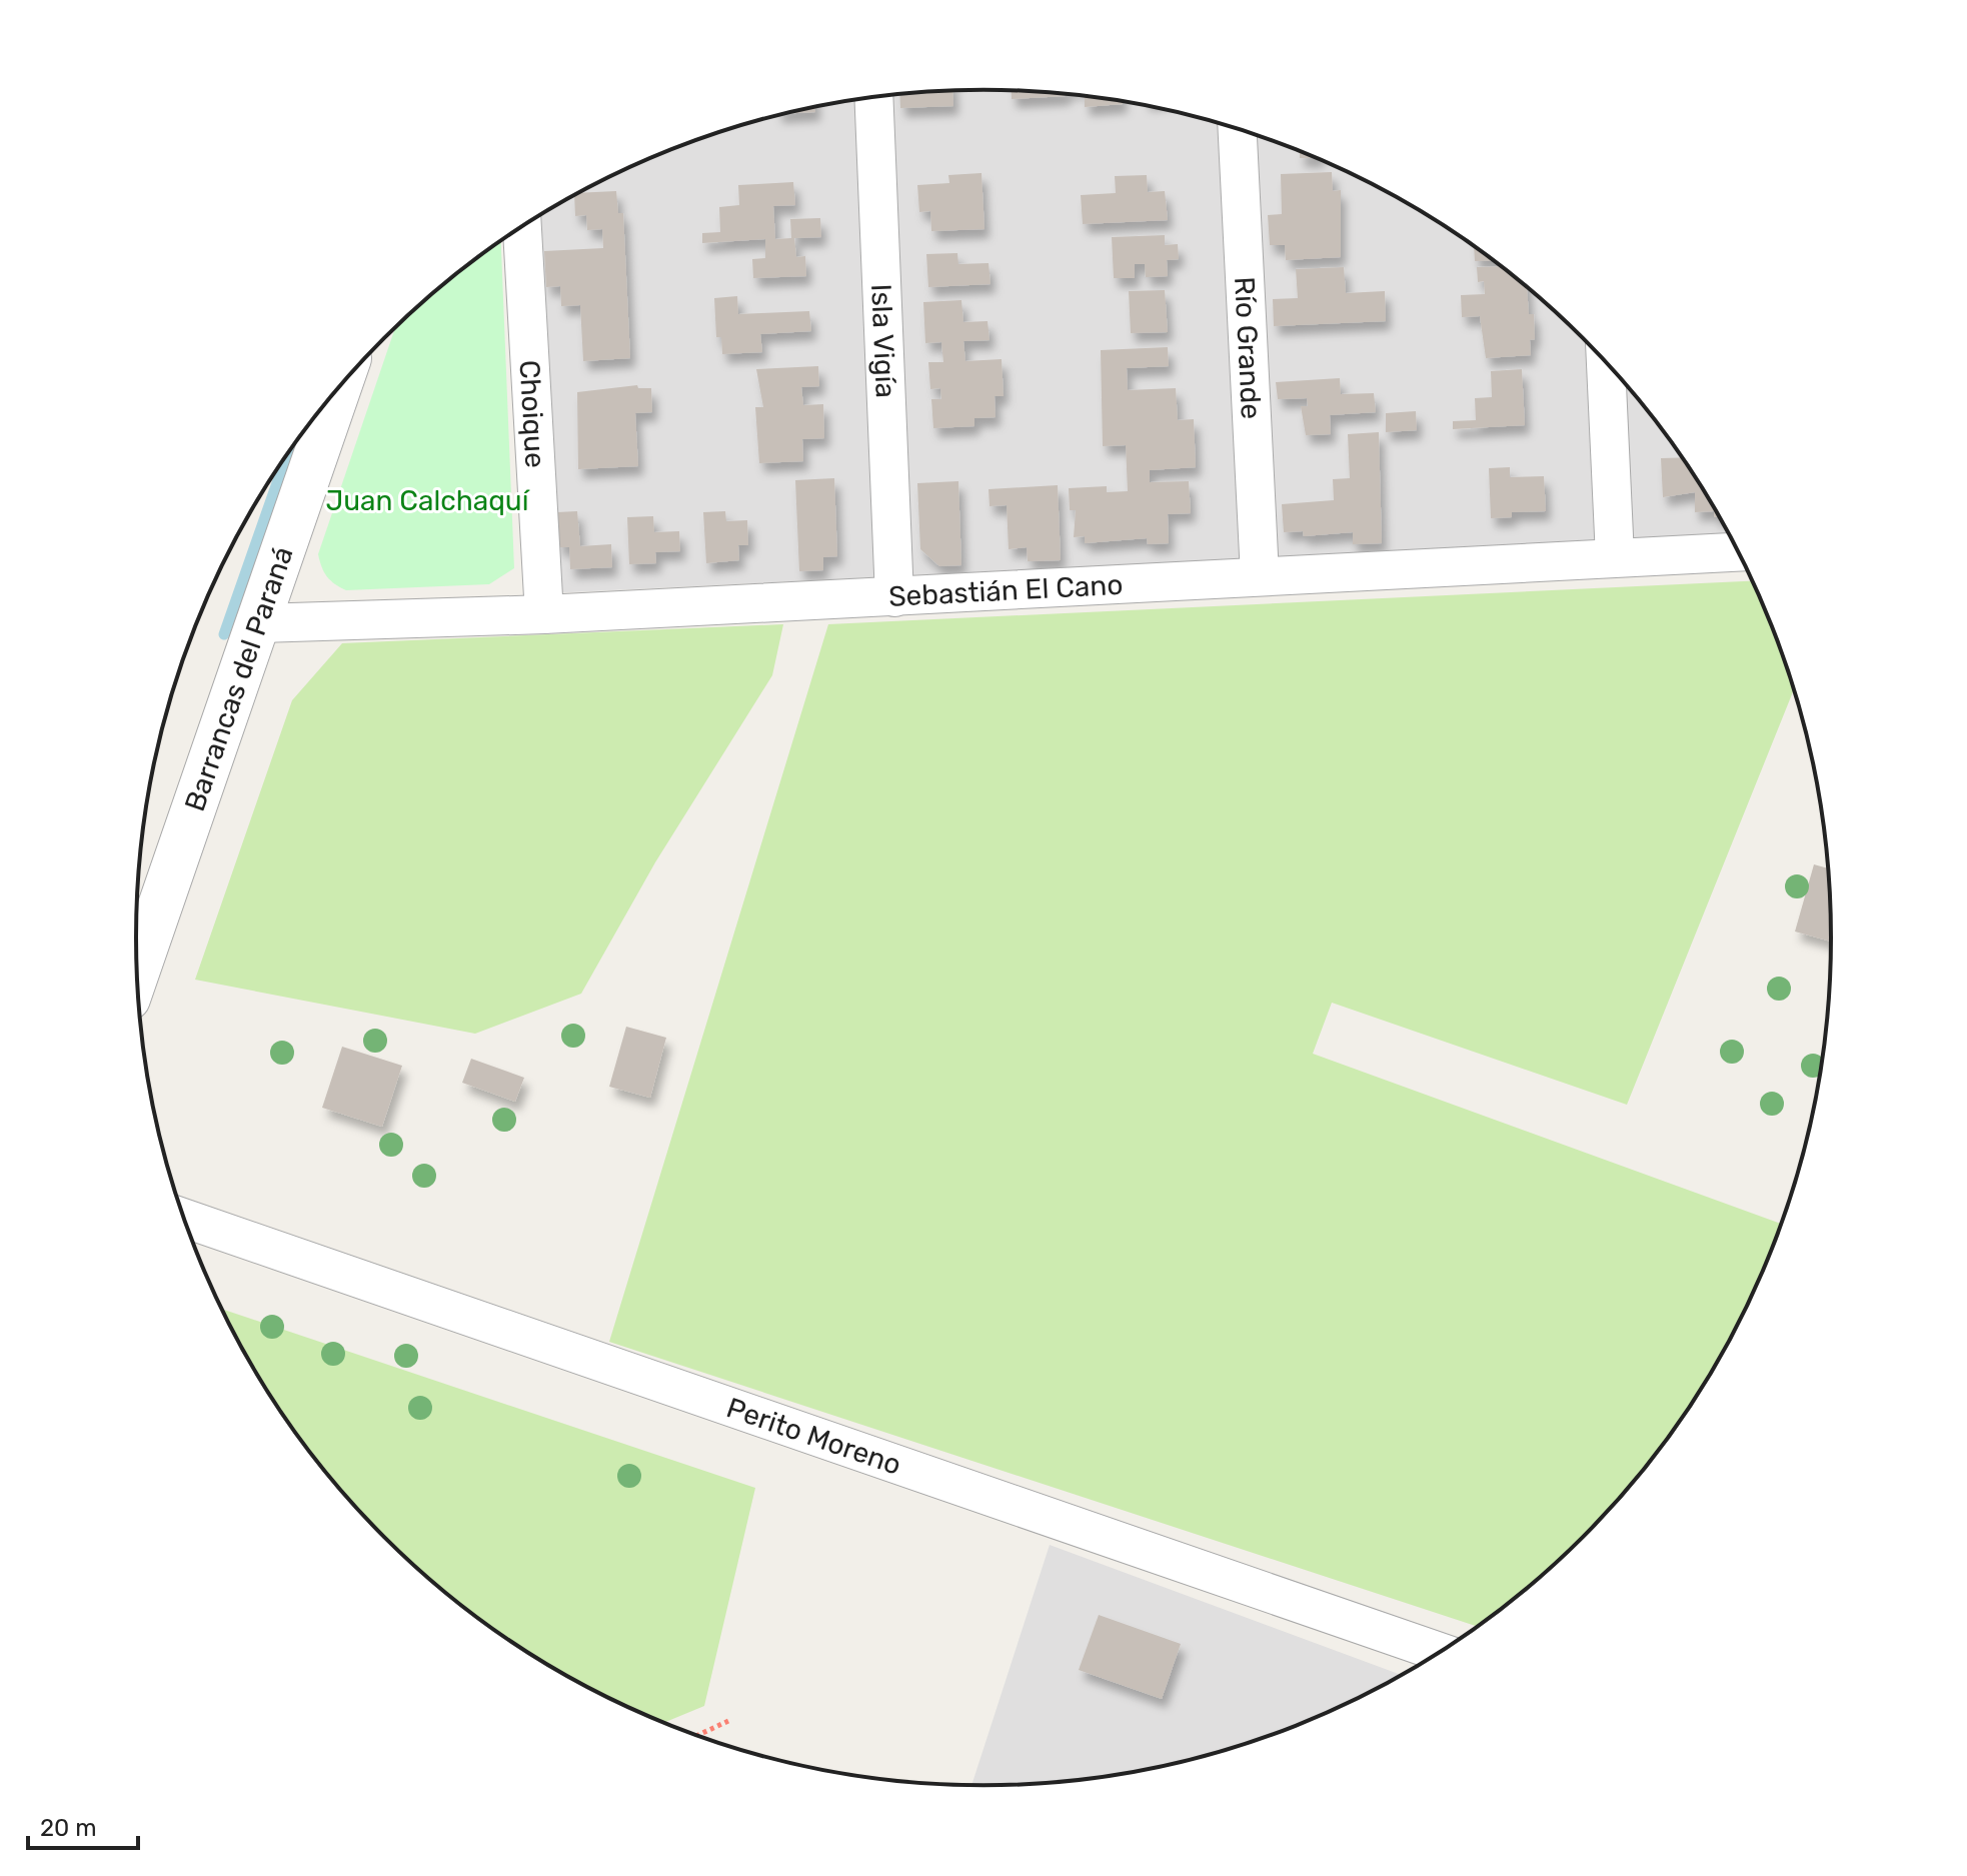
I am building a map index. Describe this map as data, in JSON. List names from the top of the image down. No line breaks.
{"streets":{"street":["Isla Vigía","Río Grande","Choique","Sebastián El Cano","Barrancas del Paraná","Perito Moreno"]},"crossings":[["Isla Vigía","Sebastián El Cano"],["Río Grande","Sebastián El Cano"],["Choique","Sebastián El Cano"],["Sebastián El Cano","Barrancas del Paraná"]],"parks":["Juan Calchaquí"],"scale_bar":"20 m"}
